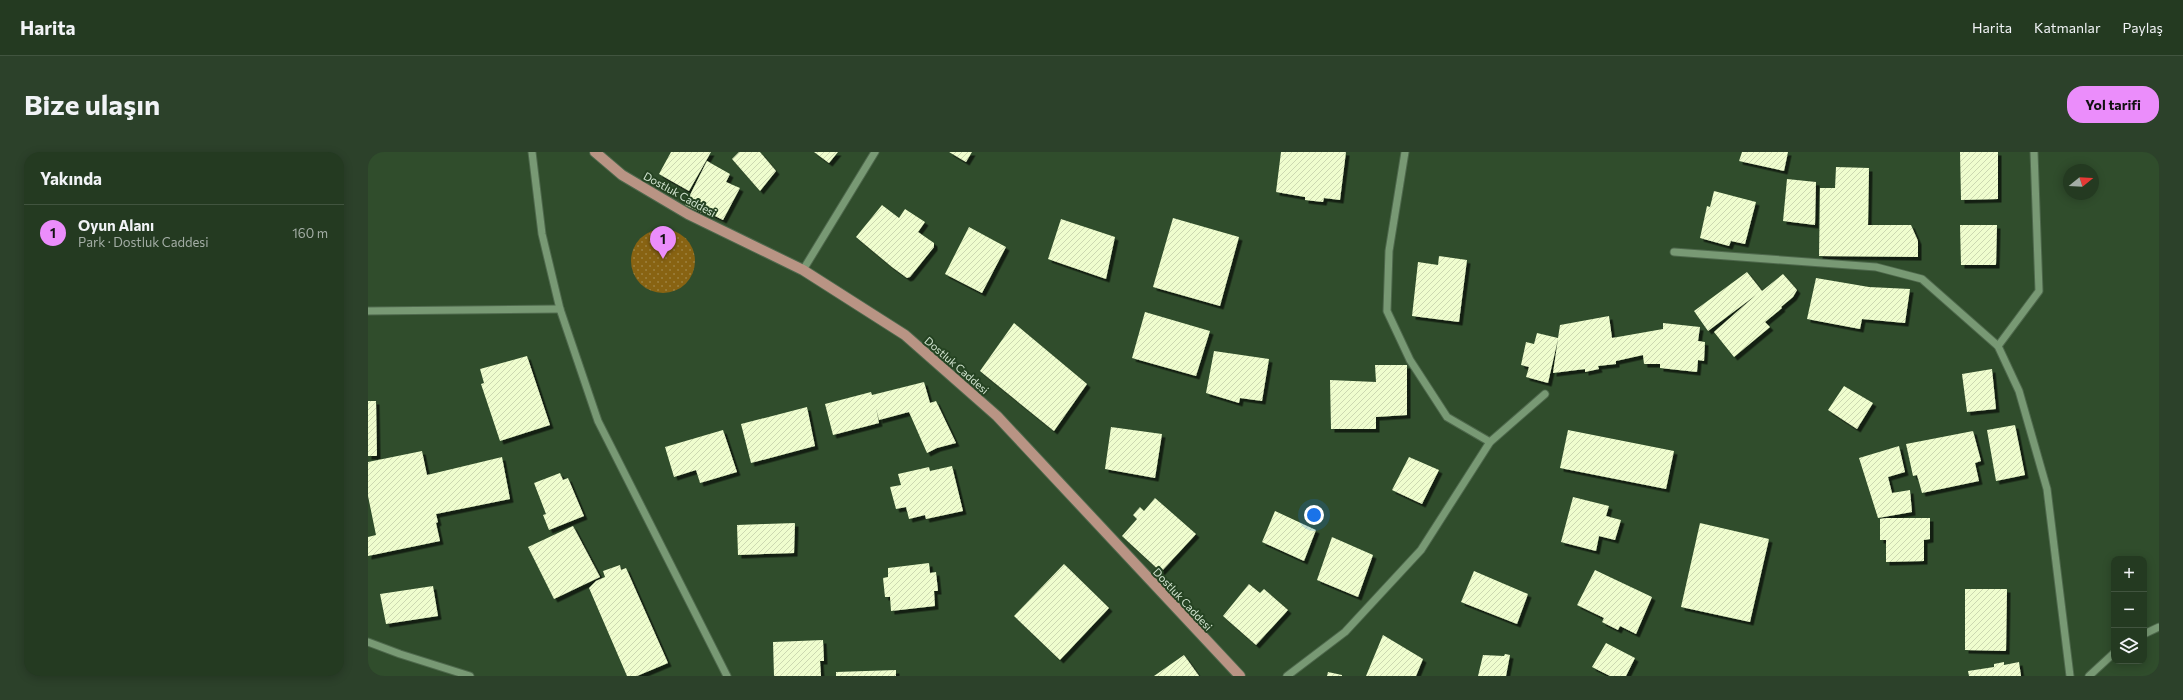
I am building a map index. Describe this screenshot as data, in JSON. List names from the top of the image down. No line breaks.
{"streets":{"main road":["Dostluk Caddesi"]},"north":"right","page":{"header":"Harita","nav":["Harita","Katmanlar","Paylaş"],"buttons":"Yol tarifi","title":"Bize ulaşın","heading":"Yakında","list":[{"mark":"1","name":"Oyun Alanı","note":"Park · Dostluk Caddesi","value":"160 m"}],"pins":"1","map_buttons":["+","−"]}}
